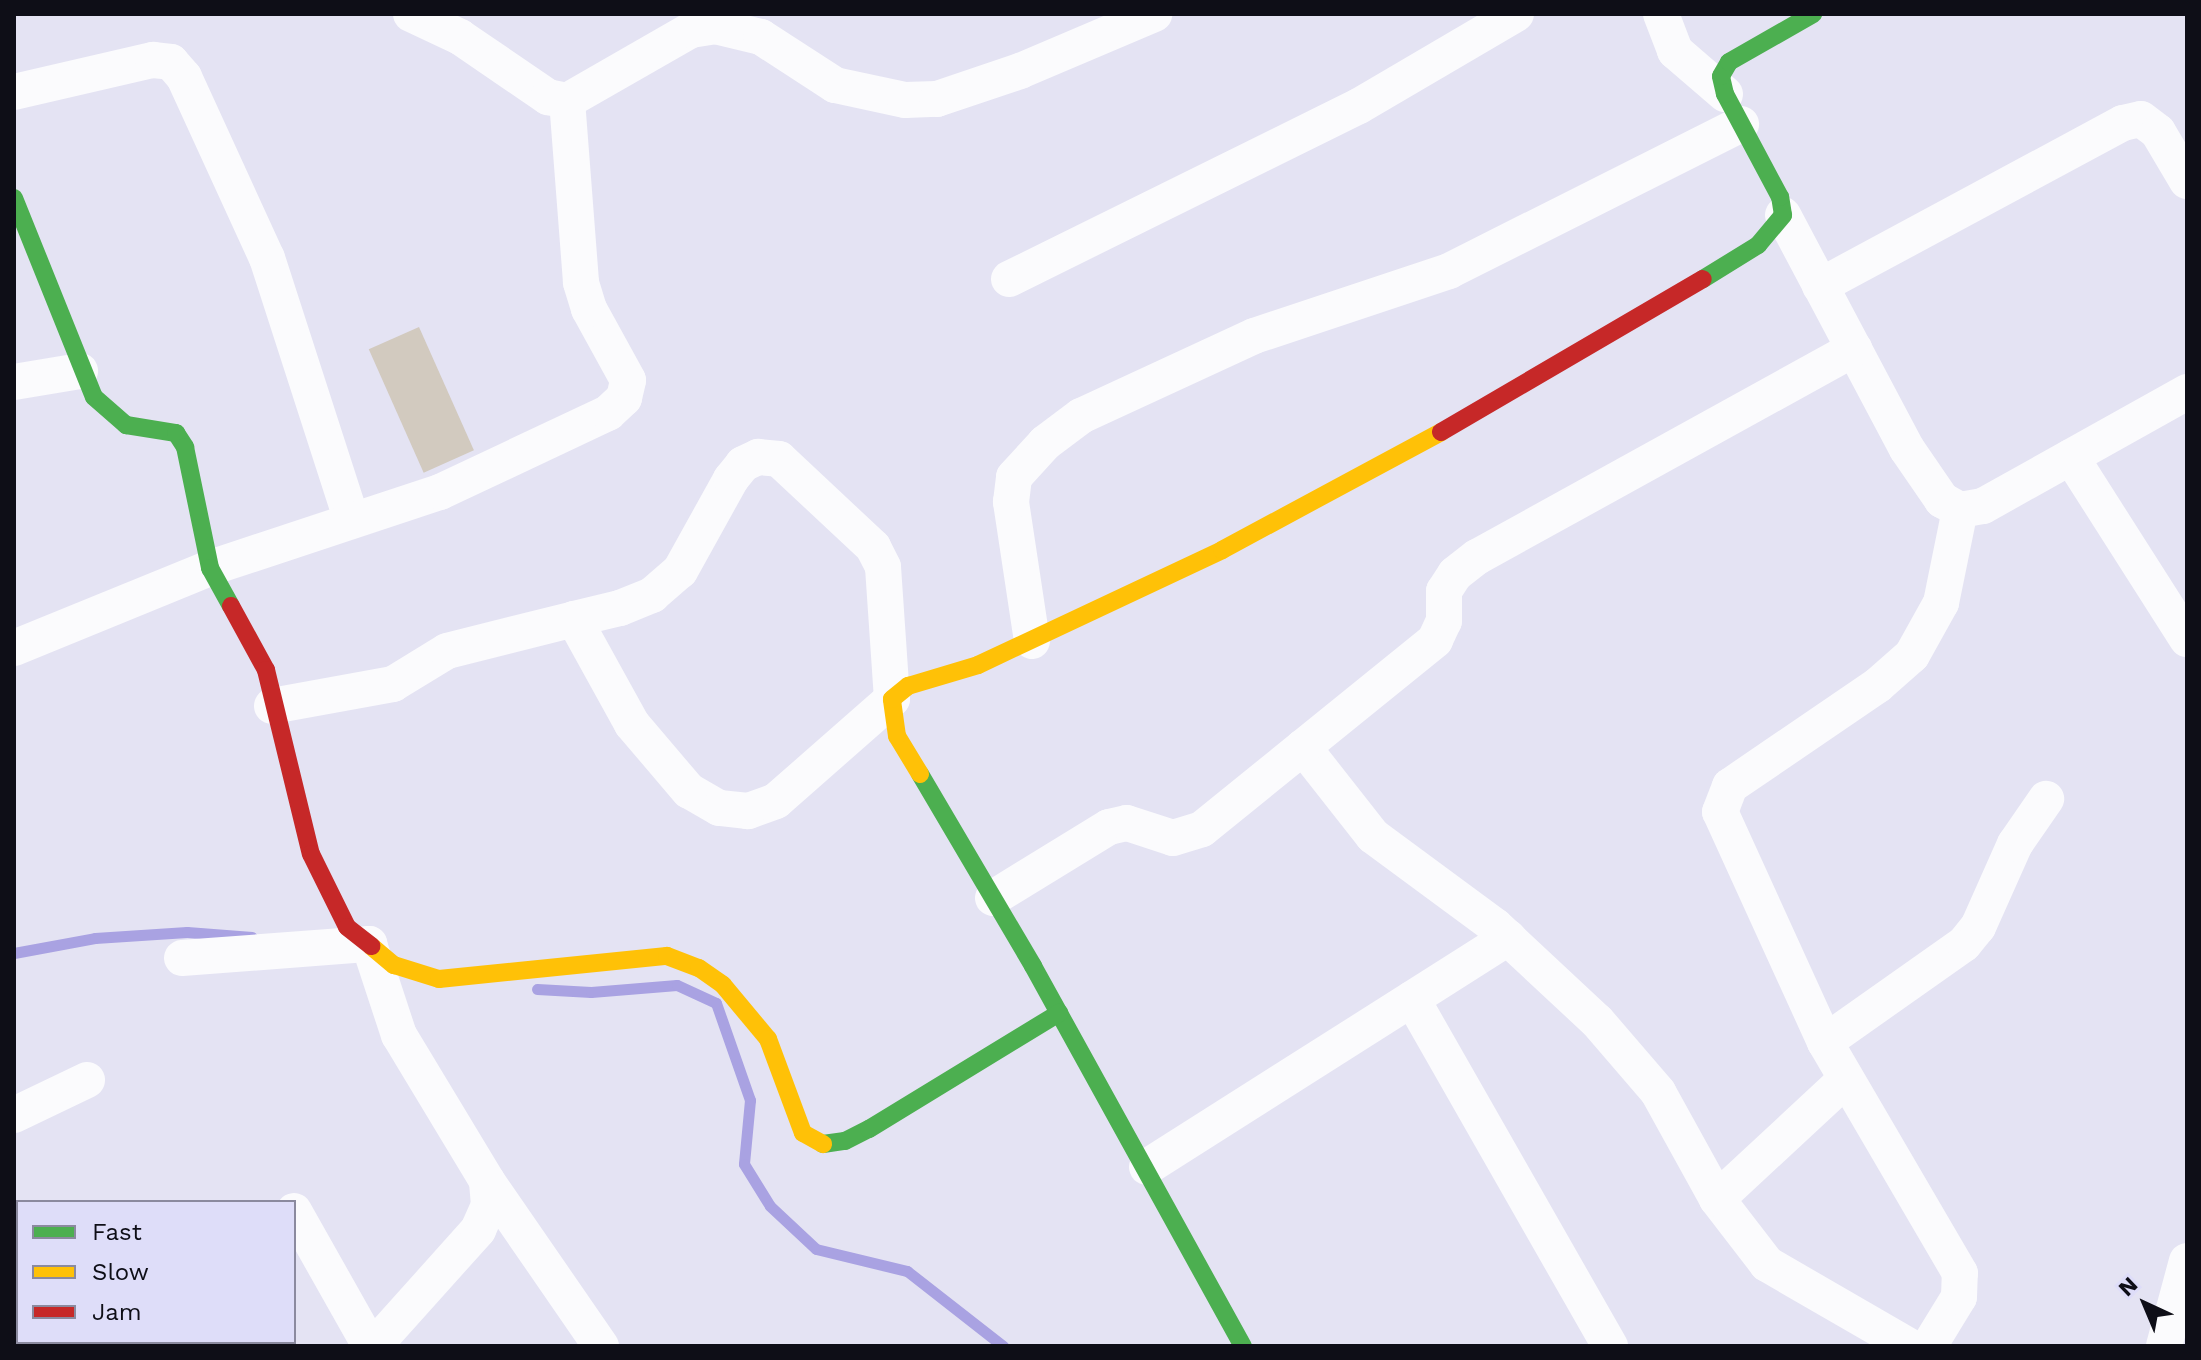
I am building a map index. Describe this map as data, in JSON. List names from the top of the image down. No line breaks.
{"legend":["Fast","Slow","Jam"],"north":"top left"}
